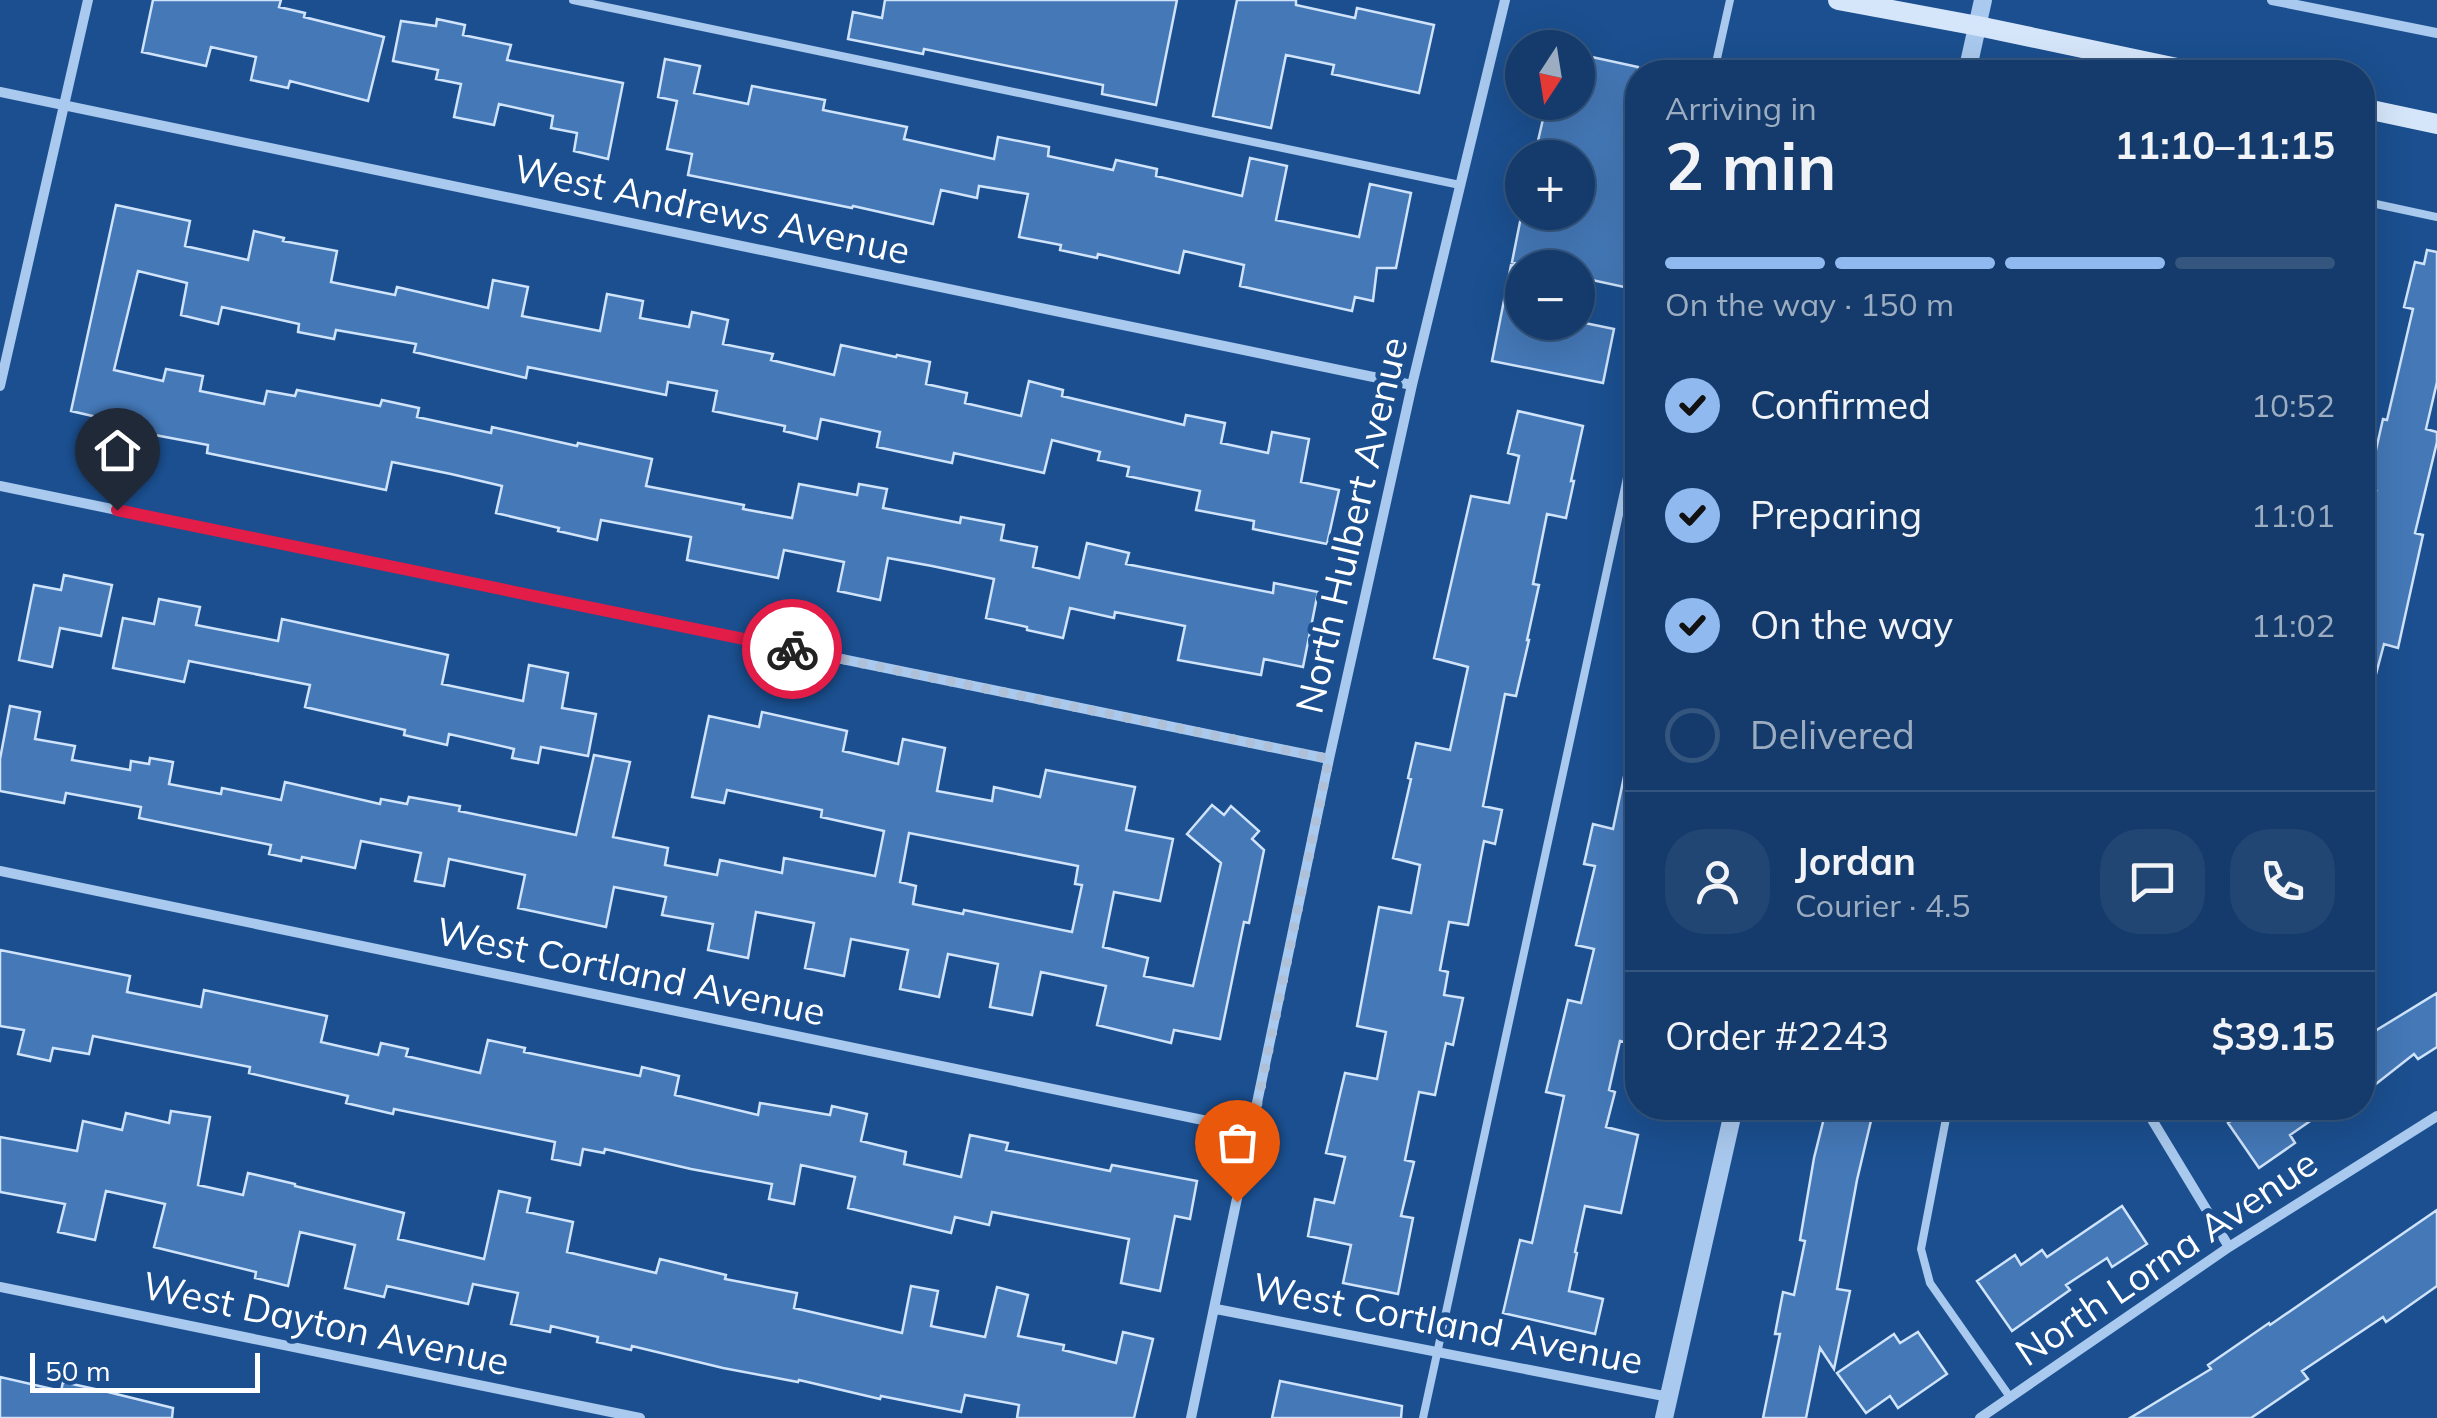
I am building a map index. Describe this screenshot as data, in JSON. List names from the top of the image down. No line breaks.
{"streets":{"street":["West Andrews Avenue","North Hulbert Avenue","West Cortland Avenue","North Lorna Avenue","West Dayton Avenue"]},"crossings":[["West Andrews Avenue","North Hulbert Avenue"],["North Hulbert Avenue","West Cortland Avenue"]],"scale_bar":"50 m","north":"bottom","page":{"map_buttons":["+","−"],"heading":["2 min","Arriving in","11:10–11:15"],"panel":["Jordan","Courier · 4.5","Order #2243","$39.15"],"bar":"On the way · 150 m","list":[["Confirmed","10:52"],["Preparing","11:01"],["On the way","11:02"],"Delivered"],"scale":"50 m"}}
